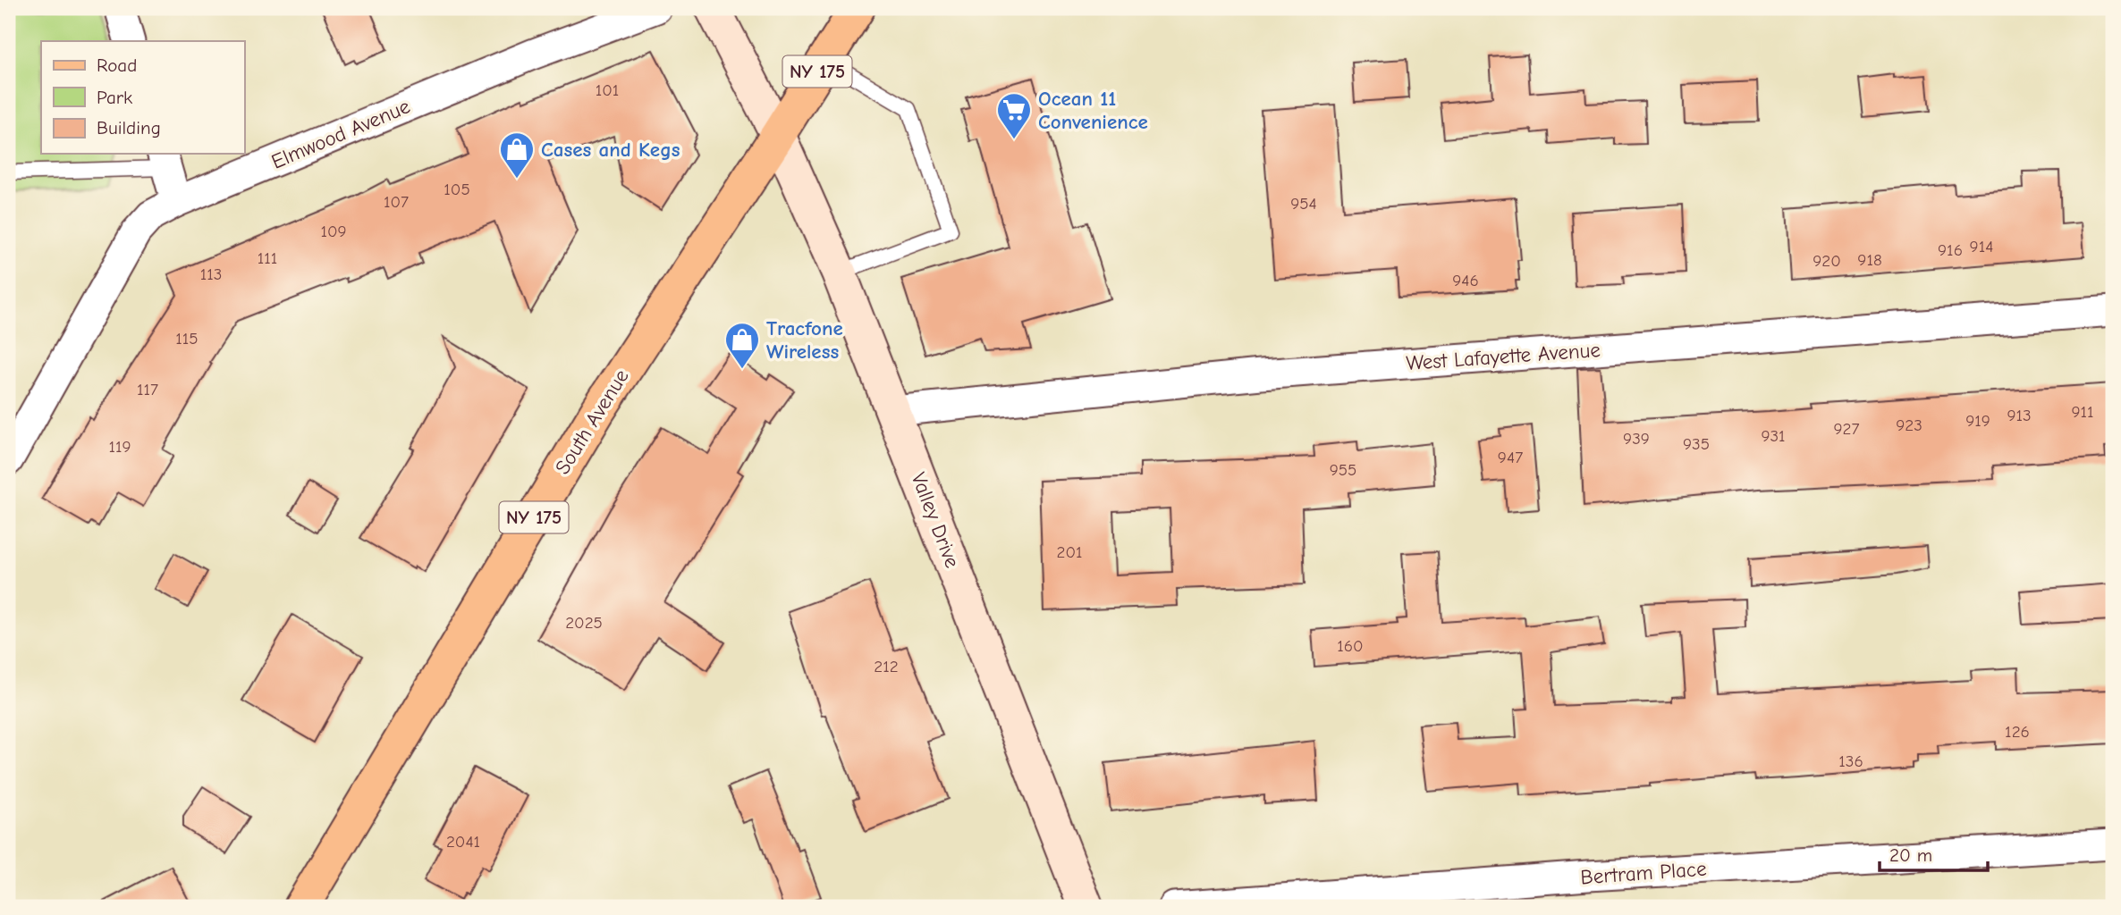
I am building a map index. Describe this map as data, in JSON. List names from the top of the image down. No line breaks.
{"streets":{"main road":["NY 175","South Avenue","Valley Drive"],"street":["Elmwood Avenue","West Lafayette Avenue","Bertram Place"]},"crossings":[["West Lafayette Avenue","Valley Drive"],["South Avenue","Valley Drive"]],"places":{"supermarket":["Ocean 11 Convenience"],"shop":["Cases and Kegs","Tracfone Wireless"]},"house_numbers":["101","105","107","954","109","914","916","111","918","920","113","946","115","117","911","913","919","923","927","931","939","935","119","947","955","201","2025","160","212","126","136","2041"],"legend":["Road","Park","Building"],"scale_bar":"20 m"}
